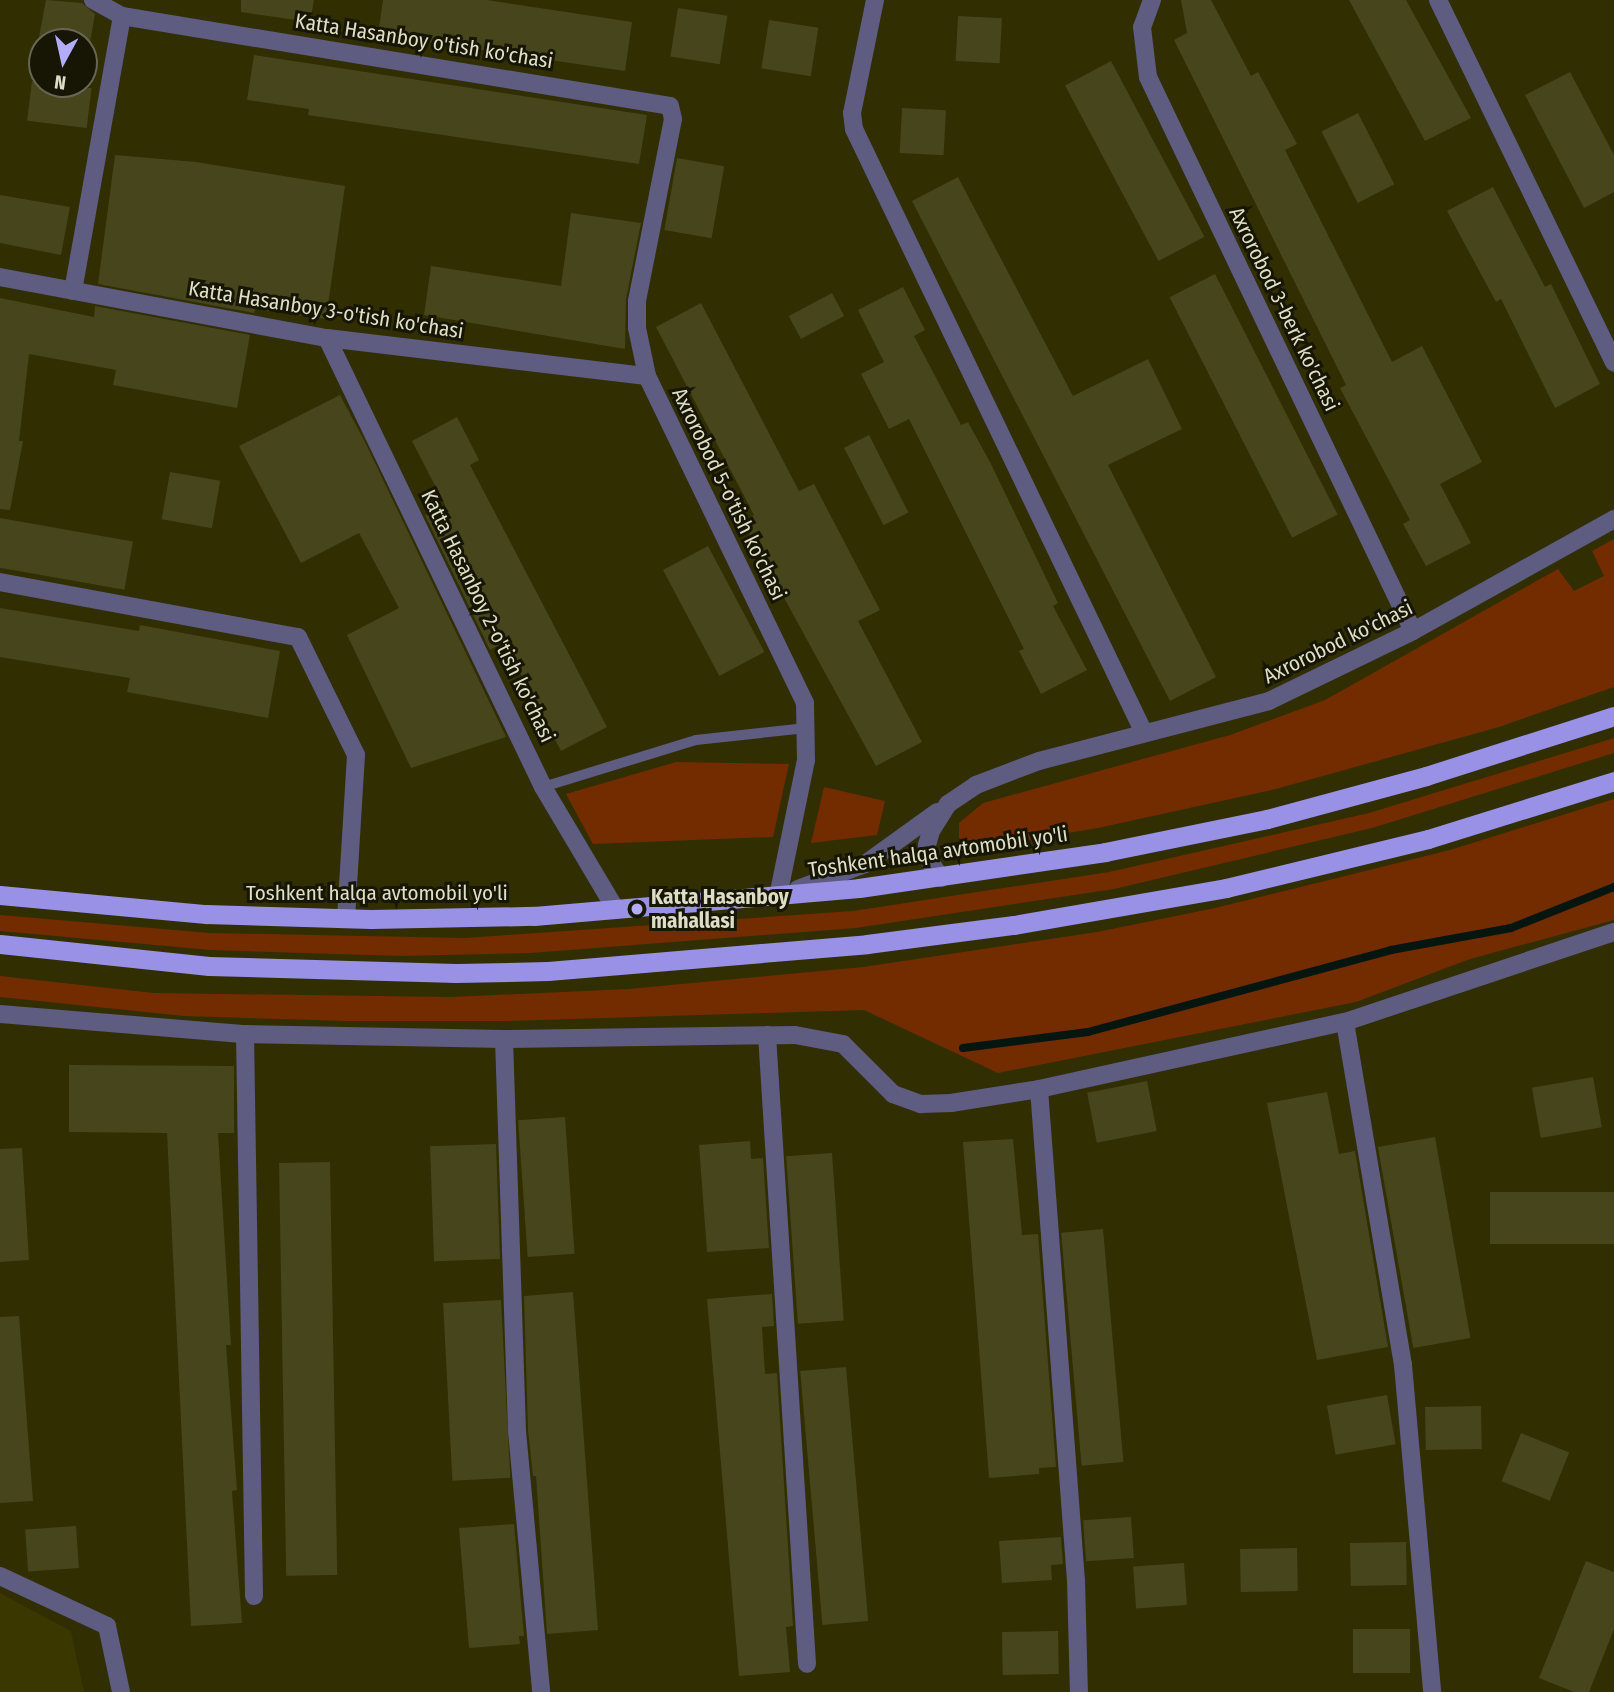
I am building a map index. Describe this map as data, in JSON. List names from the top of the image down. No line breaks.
{"streets":{"highway":["Toshkent halqa avtomobil yo'li"],"street":["Katta Hasanboy o'tish ko'chasi","Axrorobod 3-berk ko'chasi","Katta Hasanboy 3-o'tish ko'chasi","Axrorobod 5-o'tish ko'chasi","Katta Hasanboy 2-o'tish ko'chasi","Axrorobod ko'chasi"]},"crossings":[["Katta Hasanboy o'tish ko'chasi","Axrorobod 5-o'tish ko'chasi"],["Axrorobod 3-berk ko'chasi","Axrorobod ko'chasi"],["Katta Hasanboy 3-o'tish ko'chasi","Axrorobod 5-o'tish ko'chasi"],["Katta Hasanboy 3-o'tish ko'chasi","Katta Hasanboy 2-o'tish ko'chasi"],["Axrorobod 5-o'tish ko'chasi","Axrorobod ko'chasi"],["Axrorobod 5-o'tish ko'chasi","Toshkent halqa avtomobil yo'li"],["Katta Hasanboy 2-o'tish ko'chasi","Toshkent halqa avtomobil yo'li"],["Axrorobod ko'chasi","Toshkent halqa avtomobil yo'li"]],"places":["Katta Hasanboy mahallasi"],"north":"bottom"}
